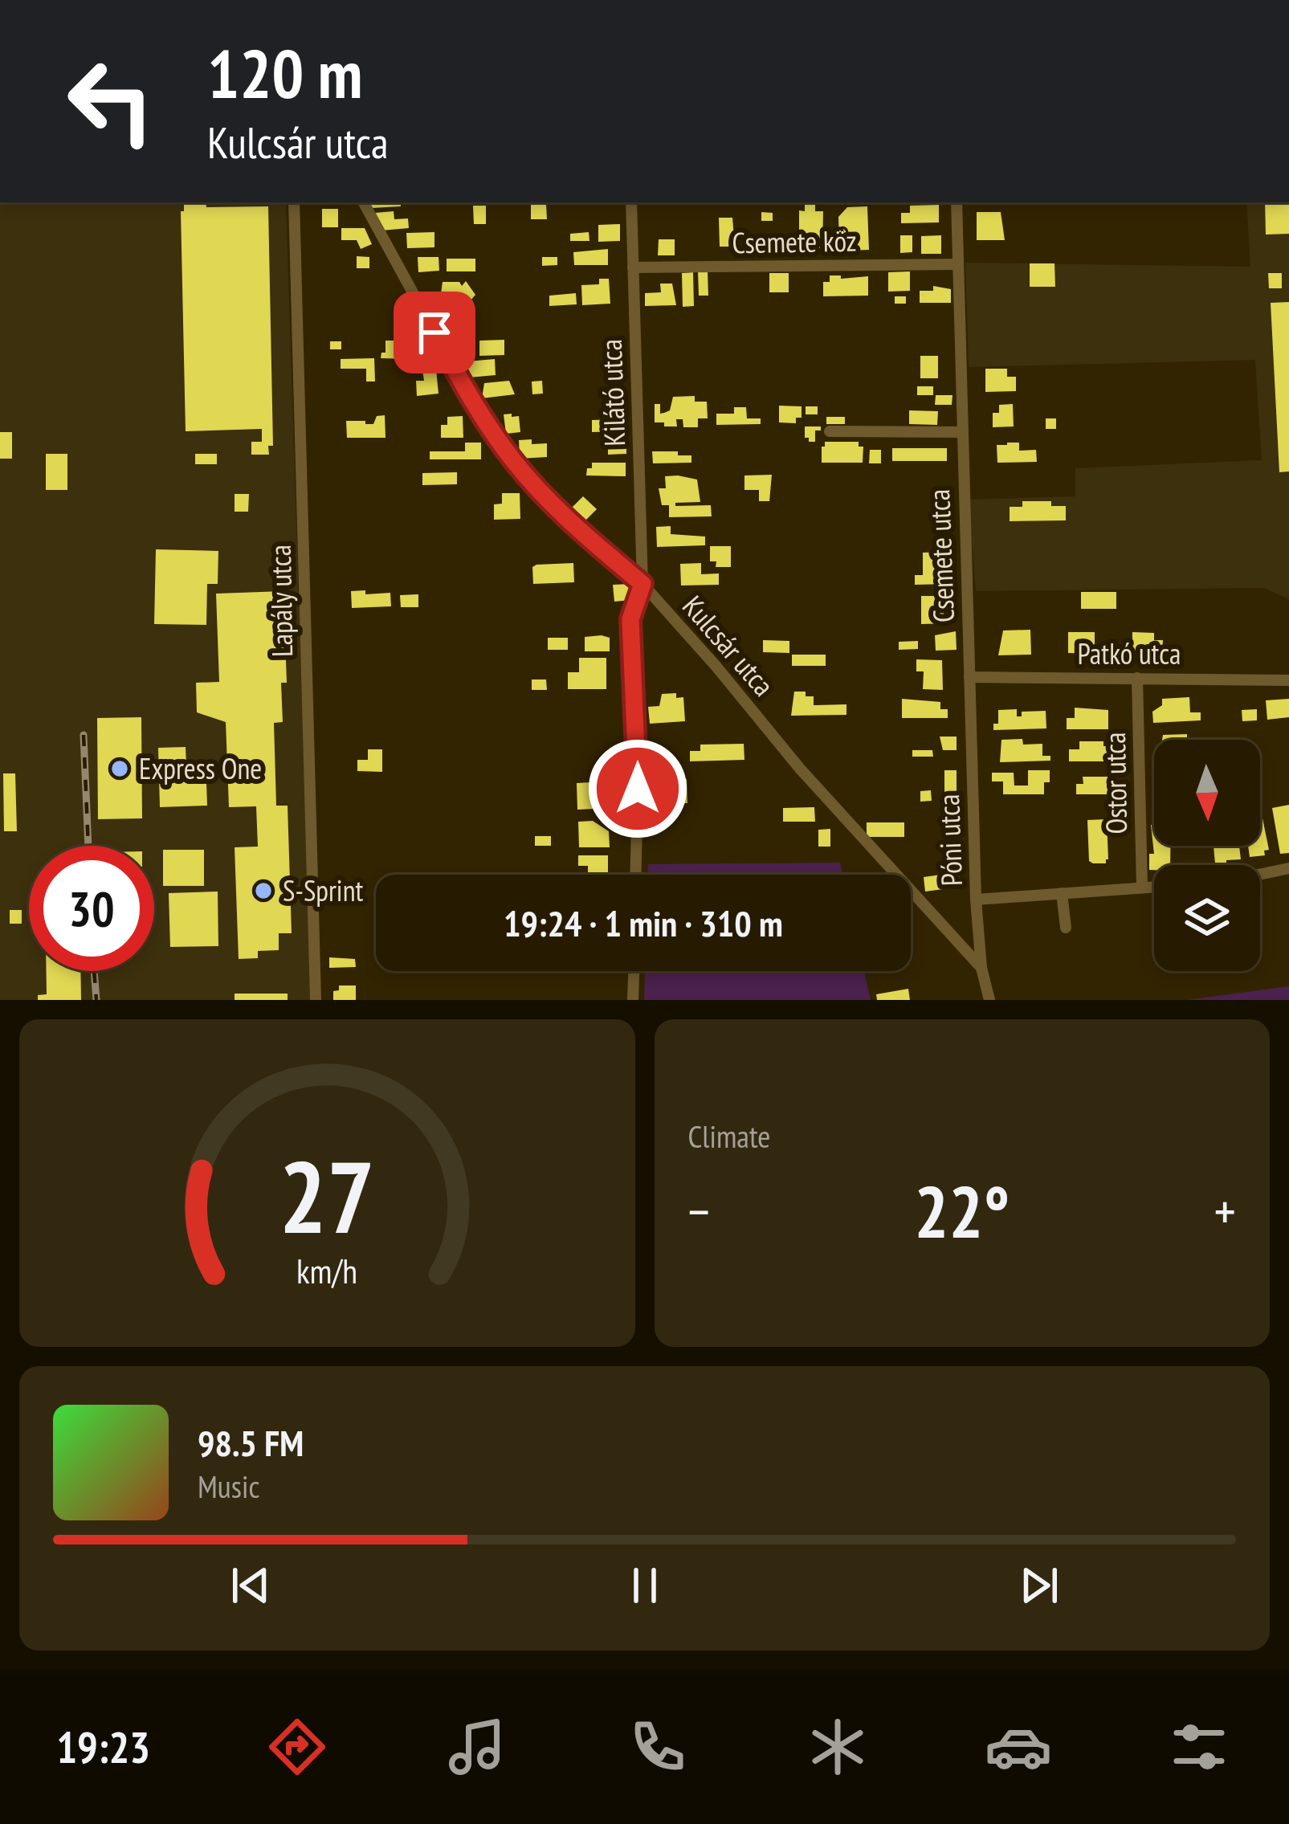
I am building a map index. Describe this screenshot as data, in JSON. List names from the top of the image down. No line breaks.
{"streets":{"street":["Csemete köz","Kilátó utca","Csemete utca","Lapály utca","Kulcsár utca","Patkó utca","Ostor utca","Póni utca"]},"crossings":[["Csemete köz","Kilátó utca"],["Csemete köz","Csemete utca"],["Kilátó utca","Kulcsár utca"],["Csemete utca","Patkó utca"],["Csemete utca","Póni utca"],["Kulcsár utca","Póni utca"],["Patkó utca","Ostor utca"],["Patkó utca","Póni utca"]],"places":["Express One","S-Sprint"],"north":"bottom","page":{"turn":["120 m","Kulcsár utca"],"limit":"30","trip":"19:24 · 1 min · 310 m","tile":"Climate","heat":["−","22°","+"],"song":["98.5 FM","Music"],"tabs":"19:23","gauge":["27","km/h"]}}
